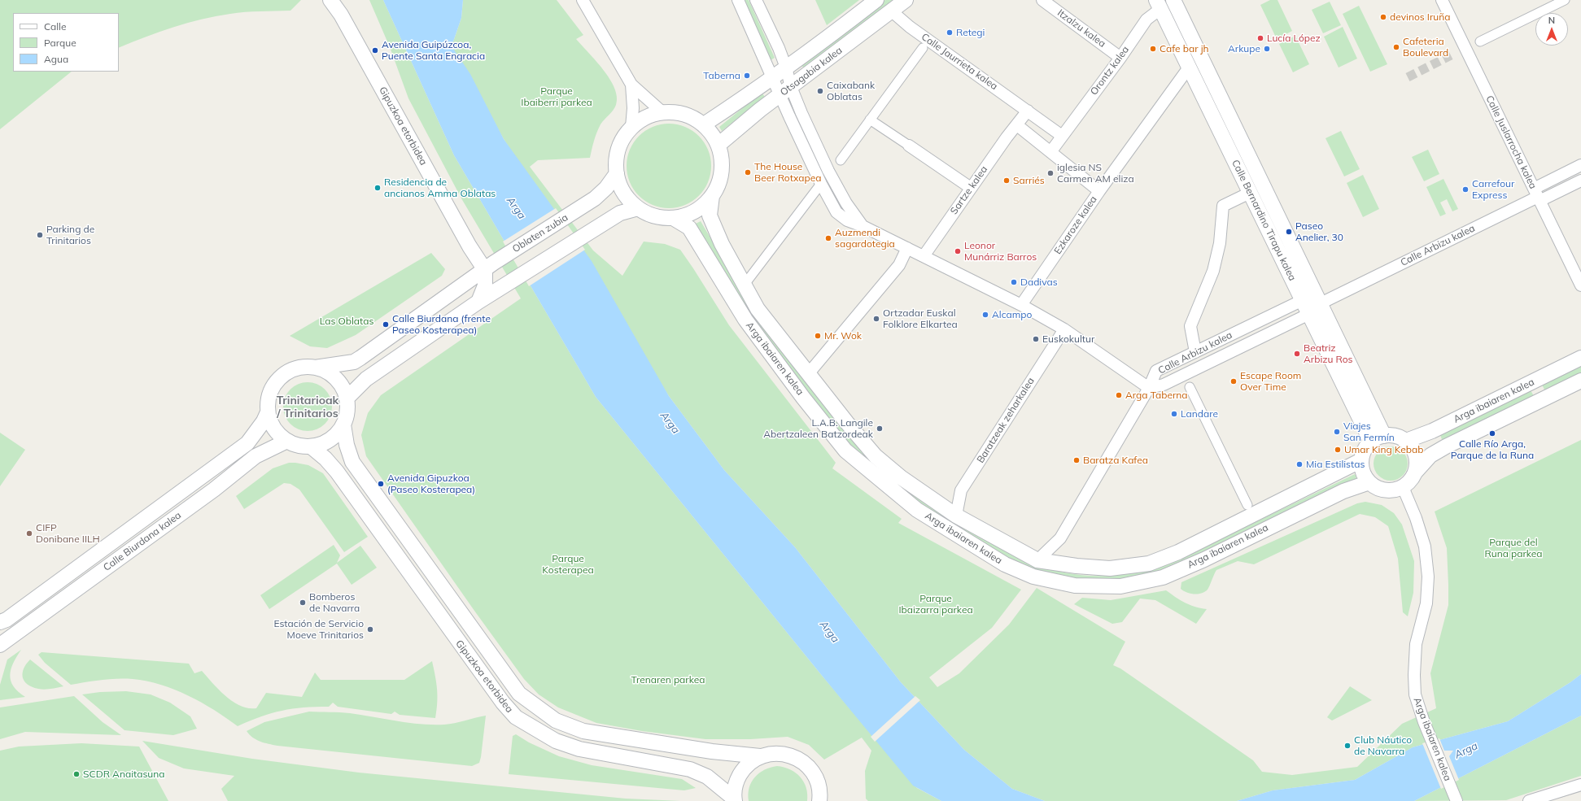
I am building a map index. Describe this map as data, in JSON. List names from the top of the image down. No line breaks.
{"streets":{"street":["Itzalzu kalea","Calle Jaurrieta kalea","Orontz kalea","Otsagabia kalea","Gipuzkoa etorbidea","Calle Juslarrocha kalea","Sartze kalea","Calle Bernardino Tirapu kalea","Ezkaroze kalea","Oblaten zubia","Calle Arbizu kalea","Arga ibaiaren kalea","Baratzeak zeharkalea","Calle Biurdana kalea"]},"crossings":[["Itzalzu kalea","Orontz kalea"],["Calle Jaurrieta kalea","Orontz kalea"],["Calle Jaurrieta kalea","Otsagabia kalea"],["Orontz kalea","Calle Bernardino Tirapu kalea"],["Otsagabia kalea","Oblaten zubia"],["Otsagabia kalea","Arga ibaiaren kalea"],["Gipuzkoa etorbidea","Oblaten zubia"],["Gipuzkoa etorbidea","Calle Biurdana kalea"],["Calle Juslarrocha kalea","Calle Arbizu kalea"],["Calle Bernardino Tirapu kalea","Ezkaroze kalea"],["Calle Bernardino Tirapu kalea","Calle Arbizu kalea"],["Calle Bernardino Tirapu kalea","Arga ibaiaren kalea"],["Oblaten zubia","Arga ibaiaren kalea"],["Arga ibaiaren kalea","Baratzeak zeharkalea"]],"districts":["Trinitarioak / Trinitarios"],"water":["Arga"],"parks":["Parque Ibaiberri parkea","Las Oblatas","Parque del Runa parkea","Parque Kosterapea","Parque Ibaizarra parkea","Trenaren parkea"],"places":["devinos Iruña","Retegi","Lucía López","Cafeteria Boulevard","Cafe bar jh","Arkupe","Avenida Guipúzcoa, Puente Santa Engracia","Taberna","Caixabank Oblatas","The House Beer Rotxapea","iglesia NS Carmen AM eliza","Sarriés","Residencia de ancianos Amma Oblatas","Carrefour Express","Paseo Anelier, 30","Parking de Trinitarios","Auzmendi sagardotegia","Leonor Munárriz Barros","Dadivas","Alcampo","Ortzadar Euskal Folklore Elkartea","Calle Biurdana (frente Paseo Kosterapea)","Mr. Wok","Euskokultur","Beatriz Arbizu Ros","Escape Room Over Time","Arga Taberna","Landare","L.A.B. Langile Abertzaleen Batzordeak","Viajes San Fermín","Calle Río Arga, Parque de la Runa","Umar King Kebab","Baratza Kafea","Mia Estilistas","Avenida Gipuzkoa (Paseo Kosterapea)","CIFP Donibane IILH","Bomberos de Navarra","Estación de Servicio Moeve Trinitarios","Club Náutico de Navarra","SCDR Anaitasuna"],"legend":["Calle","Parque","Agua"],"north":"top"}
